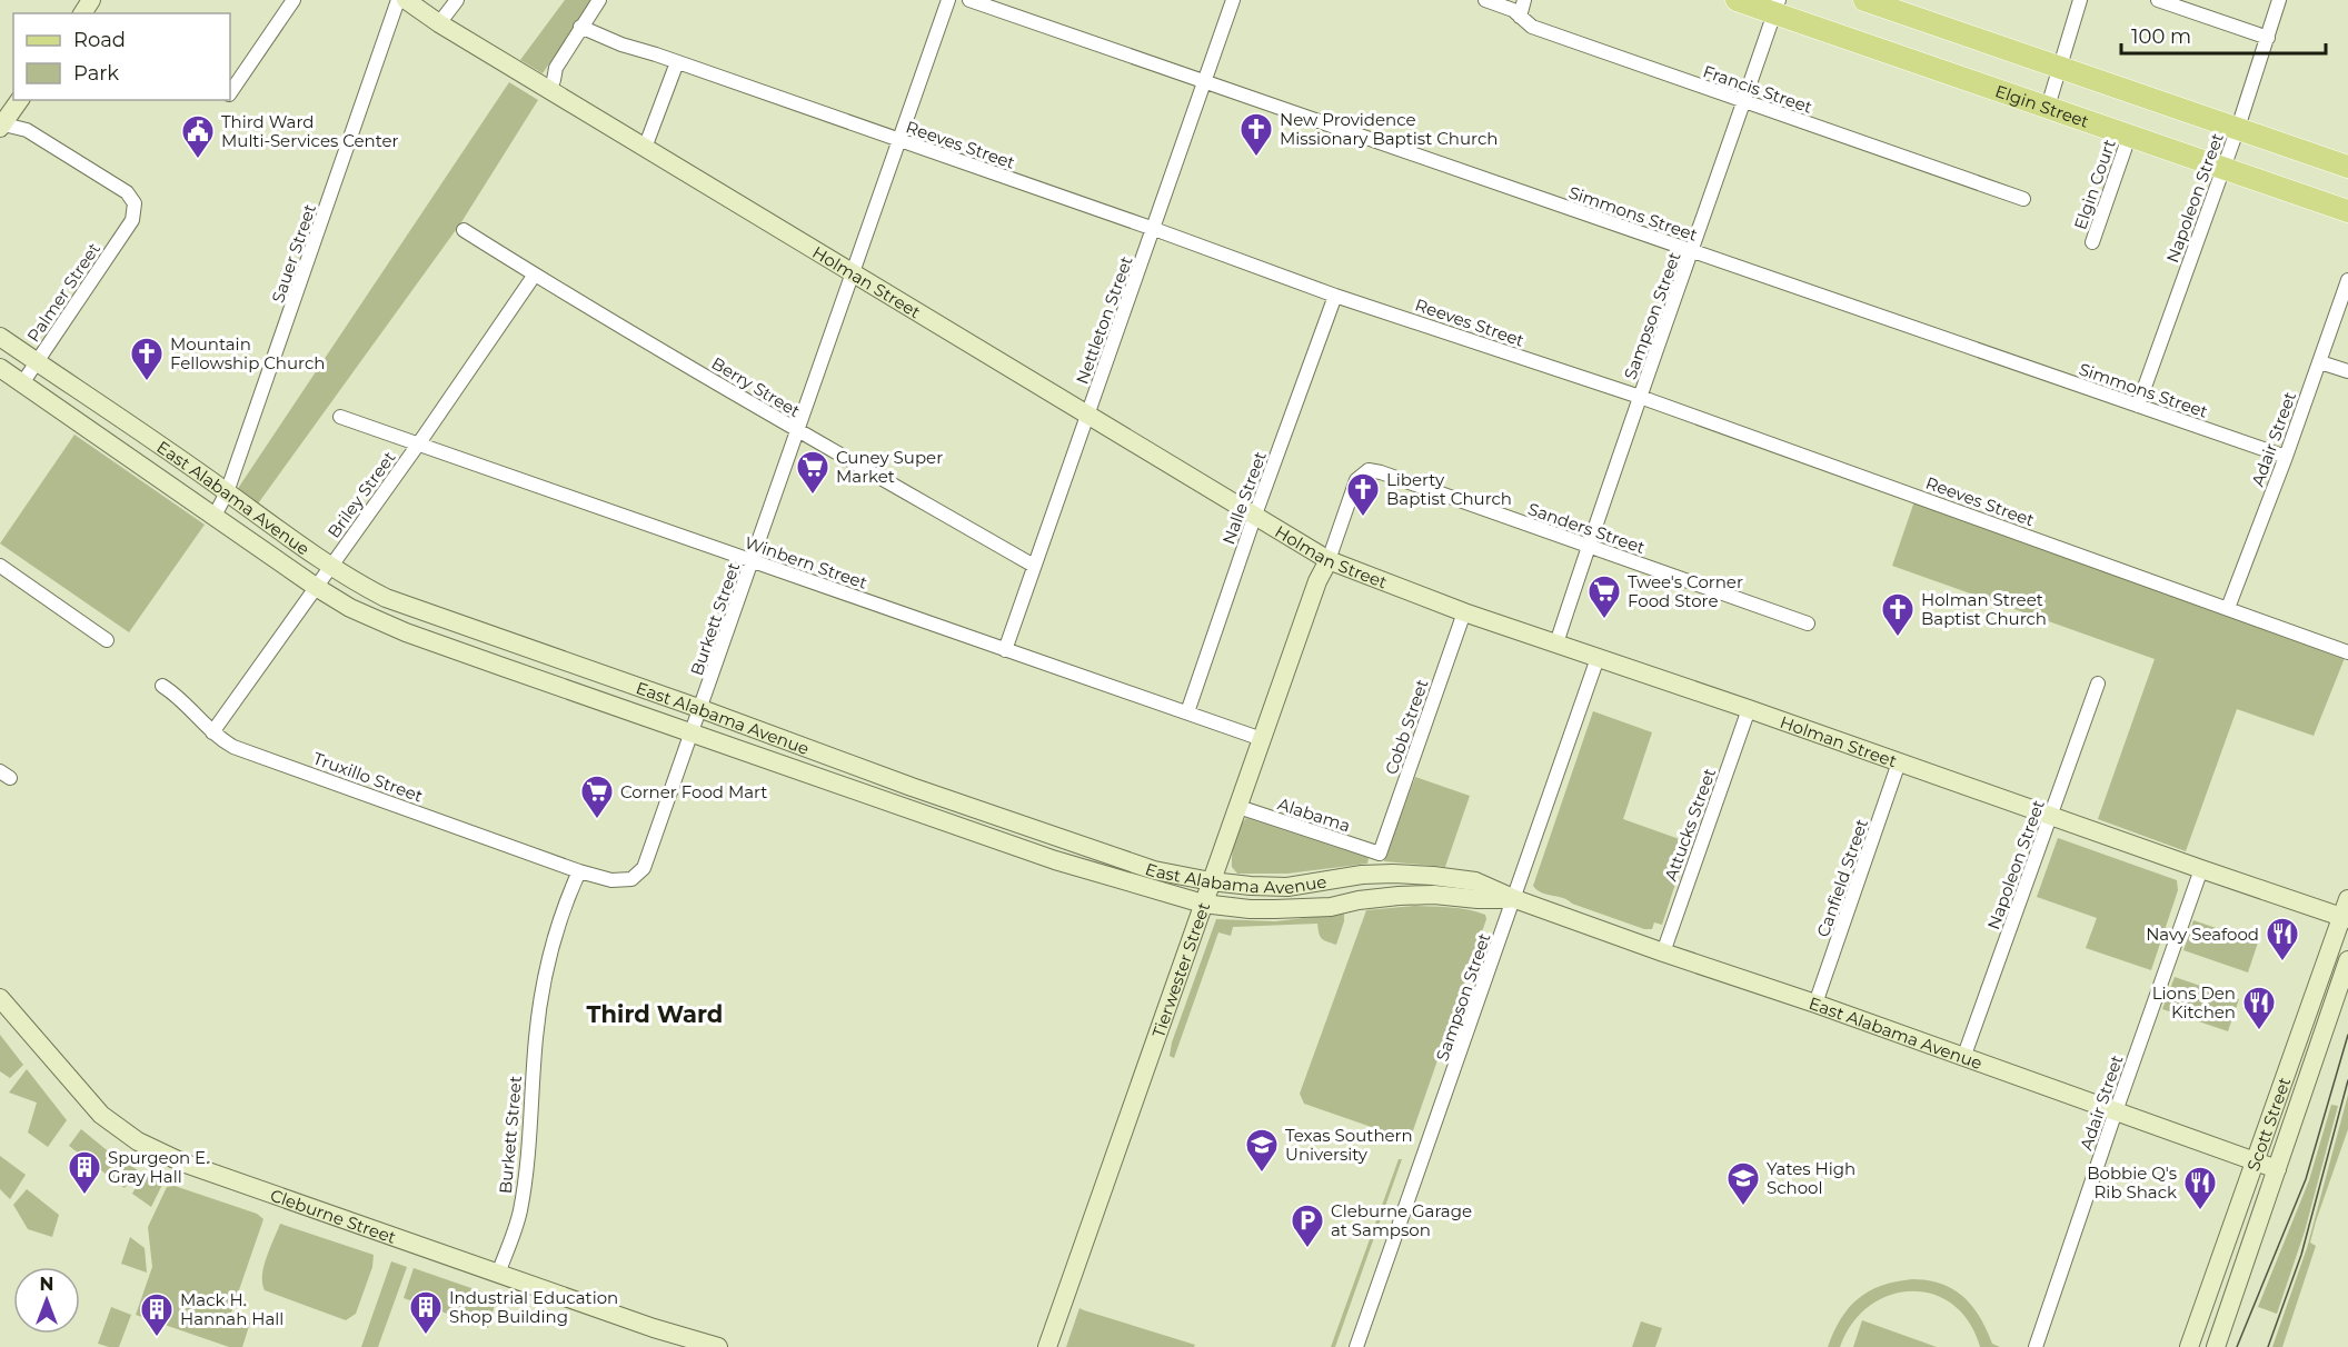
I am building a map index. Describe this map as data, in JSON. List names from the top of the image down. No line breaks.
{"streets":{"main road":["Elgin Street"],"street":["Francis Street","Reeves Street","Elgin Court","Napoleon Street","Simmons Street","Sauer Street","Holman Street","Palmer Street","Sampson Street","Nettleton Street","Berry Street","Adair Street","Briley Street","East Alabama Avenue","Nalle Street","Sanders Street","Winbern Street","Burkett Street","Cobb Street","Truxillo Street","Alabama","Attucks Street","Canfield Street","Tierwester Street","Scott Street","Cleburne Street"]},"crossings":[["Francis Street","Sampson Street"],["Elgin Street","Elgin Court"],["Elgin Street","Napoleon Street"],["Elgin Street","Sampson Street"],["Reeves Street","Sampson Street"],["Reeves Street","Nettleton Street"],["Reeves Street","Adair Street"],["Reeves Street","Nalle Street"],["Reeves Street","Burkett Street"],["Napoleon Street","Simmons Street"],["Napoleon Street","Holman Street"],["Napoleon Street","East Alabama Avenue"],["Simmons Street","Sampson Street"],["Simmons Street","Nettleton Street"],["Simmons Street","Adair Street"],["Sauer Street","East Alabama Avenue"],["Holman Street","Sampson Street"],["Holman Street","Nettleton Street"],["Holman Street","Adair Street"],["Holman Street","Nalle Street"],["Holman Street","Burkett Street"],["Holman Street","Cobb Street"],["Holman Street","Attucks Street"],["Holman Street","Canfield Street"],["Holman Street","Tierwester Street"],["Holman Street","Scott Street"],["Palmer Street","East Alabama Avenue"],["Sampson Street","East Alabama Avenue"],["Sampson Street","Sanders Street"],["Nettleton Street","Berry Street"],["Nettleton Street","Winbern Street"],["Berry Street","Briley Street"],["Berry Street","Burkett Street"],["Adair Street","East Alabama Avenue"],["Briley Street","East Alabama Avenue"],["Briley Street","Winbern Street"],["Briley Street","Truxillo Street"],["East Alabama Avenue","Burkett Street"],["East Alabama Avenue","Attucks Street"],["East Alabama Avenue","Canfield Street"],["East Alabama Avenue","Tierwester Street"],["East Alabama Avenue","Scott Street"],["Nalle Street","Winbern Street"],["Sanders Street","Tierwester Street"],["Winbern Street","Burkett Street"],["Winbern Street","Tierwester Street"],["Burkett Street","Truxillo Street"],["Burkett Street","Cleburne Street"],["Cobb Street","Alabama"],["Alabama","Tierwester Street"]],"districts":["Third Ward"],"places":{"church":["New Providence Missionary Baptist Church","Mountain Fellowship Church","Liberty Baptist Church","Holman Street Baptist Church"],"public building":["Third Ward Multi-Services Center"],"supermarket":["Cuney Super Market","Twee's Corner Food Store","Corner Food Mart"],"restaurant":["Navy Seafood","Lions Den Kitchen","Bobbie Q's Rib Shack"],"school or university":["Texas Southern University","Yates High School"],"building":["Spurgeon E. Gray Hall","Industrial Education Shop Building","Mack H. Hannah Hall"],"parking":["Cleburne Garage at Sampson"]},"legend":["Road","Park"],"scale_bar":"100 m","north":"top"}
